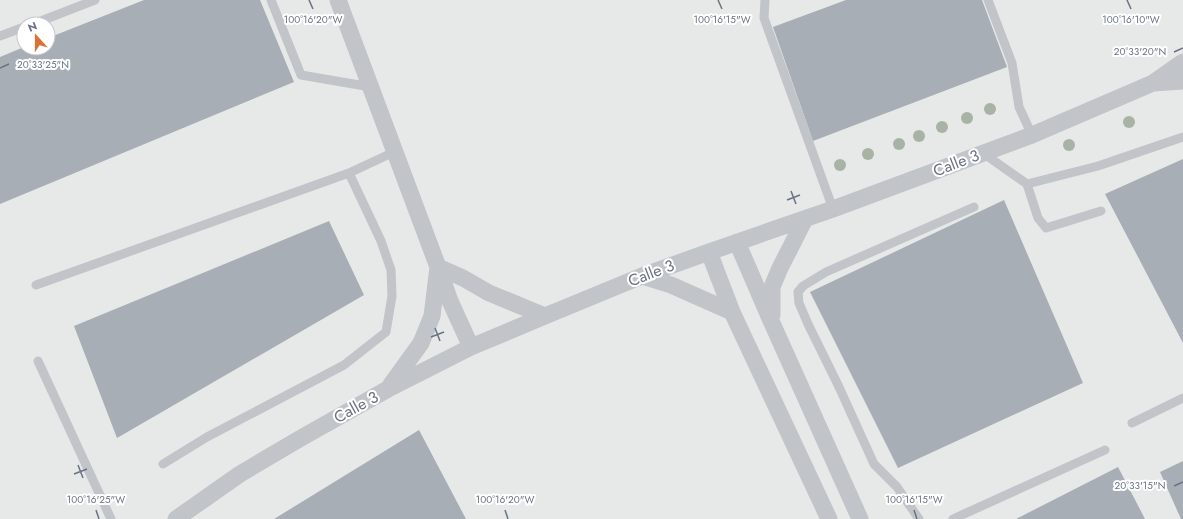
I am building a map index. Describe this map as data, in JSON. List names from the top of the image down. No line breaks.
{"streets":{"street":["Calle 3"]},"north":"top","coordinates":["100°16'20\"W","100°16'15\"W","100°16'10\"W","20°33'20\"N","20°33'25\"N","20°33'15\"N","100°16'25\"W"]}
